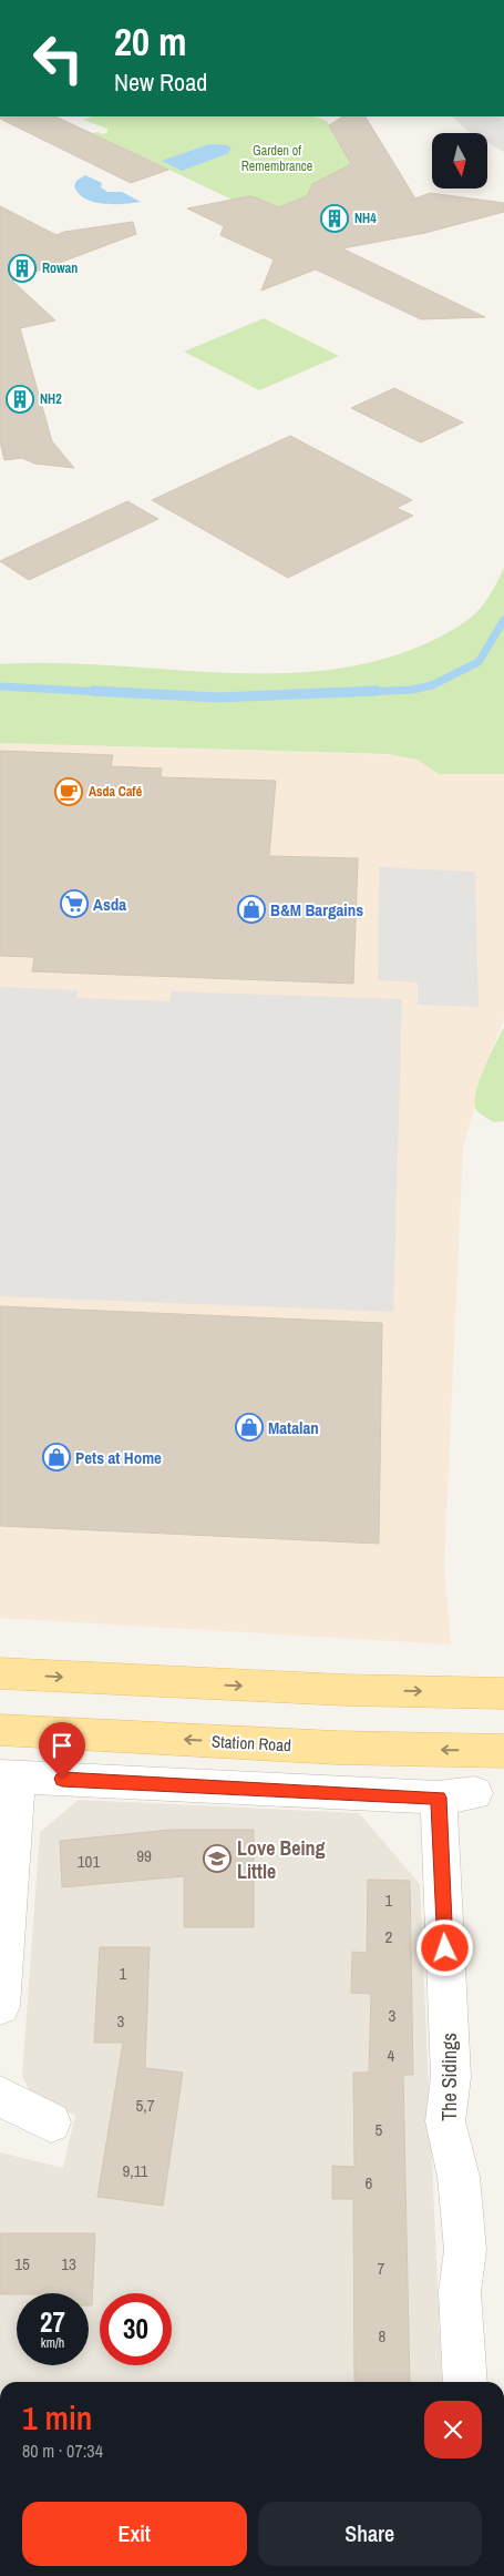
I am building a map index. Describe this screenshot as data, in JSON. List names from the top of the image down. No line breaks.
{"streets":{"main road":["Station Road"],"street":["The Sidings"]},"parks":["Garden of Remembrance"],"places":{"building":["NH4","Rowan","NH2"],"cafe":["Asda Café"],"supermarket":["Asda"],"shop":["B&M Bargains","Matalan","Pets at Home"],"school or university":["Love Being Little"]},"house_numbers":["99","101","1","2","1","3","3","4","5,7","5","9,11","6","15","13","7","8"],"north":"bottom","page":{"turn":["20 m","New Road"],"speed":"27 km/h","limit":"30","heading":["1 min","80 m · 07:34"],"buttons":["Exit","Share"]}}
